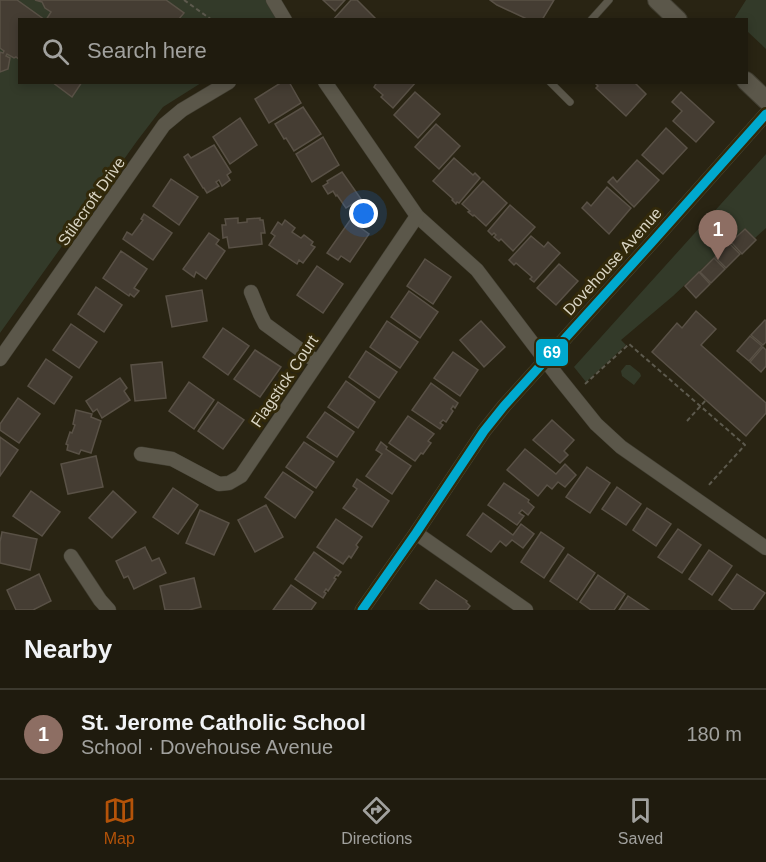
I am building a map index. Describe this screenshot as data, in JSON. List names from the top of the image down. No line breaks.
{"streets":{"street":["Stilecroft Drive","Dovehouse Avenue","Flagstick Court"]},"lines":["transit line 69"],"page":{"search":"Search here","pins":"1","heading":"Nearby","list":[{"mark":"1","name":"St. Jerome Catholic School","note":"School · Dovehouse Avenue","value":"180 m"}],"nav":["Map","Directions","Saved"]}}
